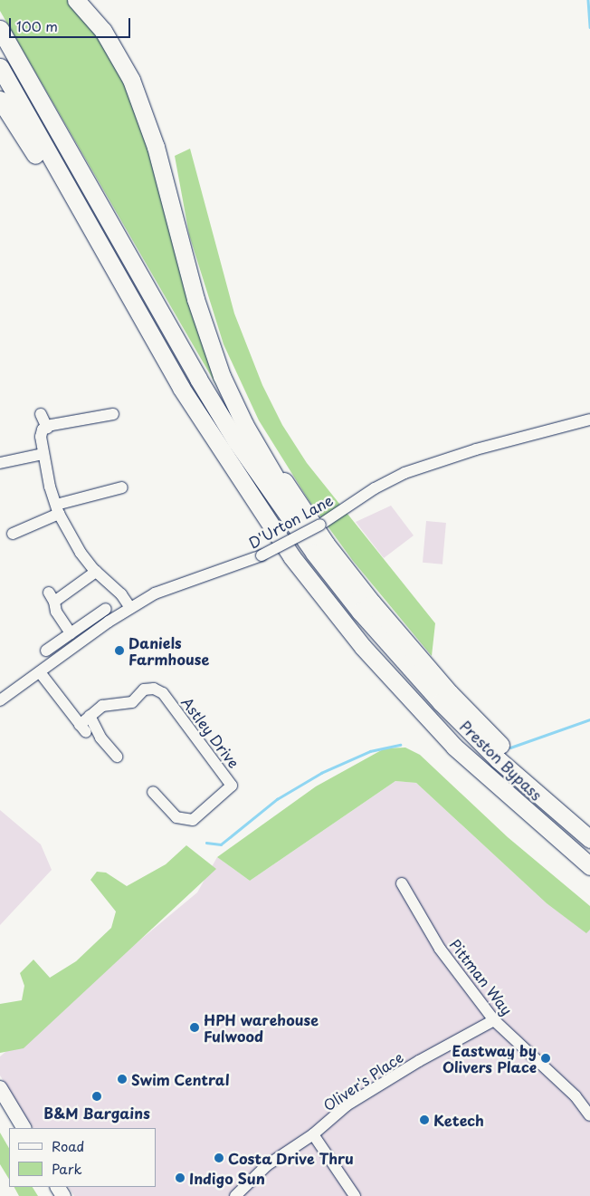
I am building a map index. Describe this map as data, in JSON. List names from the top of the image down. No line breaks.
{"streets":{"highway":["Preston Bypass"],"street":["D'Urton Lane","Astley Drive","Pittman Way","Oliver's Place"]},"crossings":[["D'Urton Lane","Astley Drive"],["Pittman Way","Oliver's Place"]],"places":["Daniels Farmhouse","HPH warehouse Fulwood","Eastway by Olivers Place","Swim Central","B&M Bargains","Ketech","Costa Drive Thru","Indigo Sun"],"legend":["Road","Park"],"scale_bar":"100 m"}
